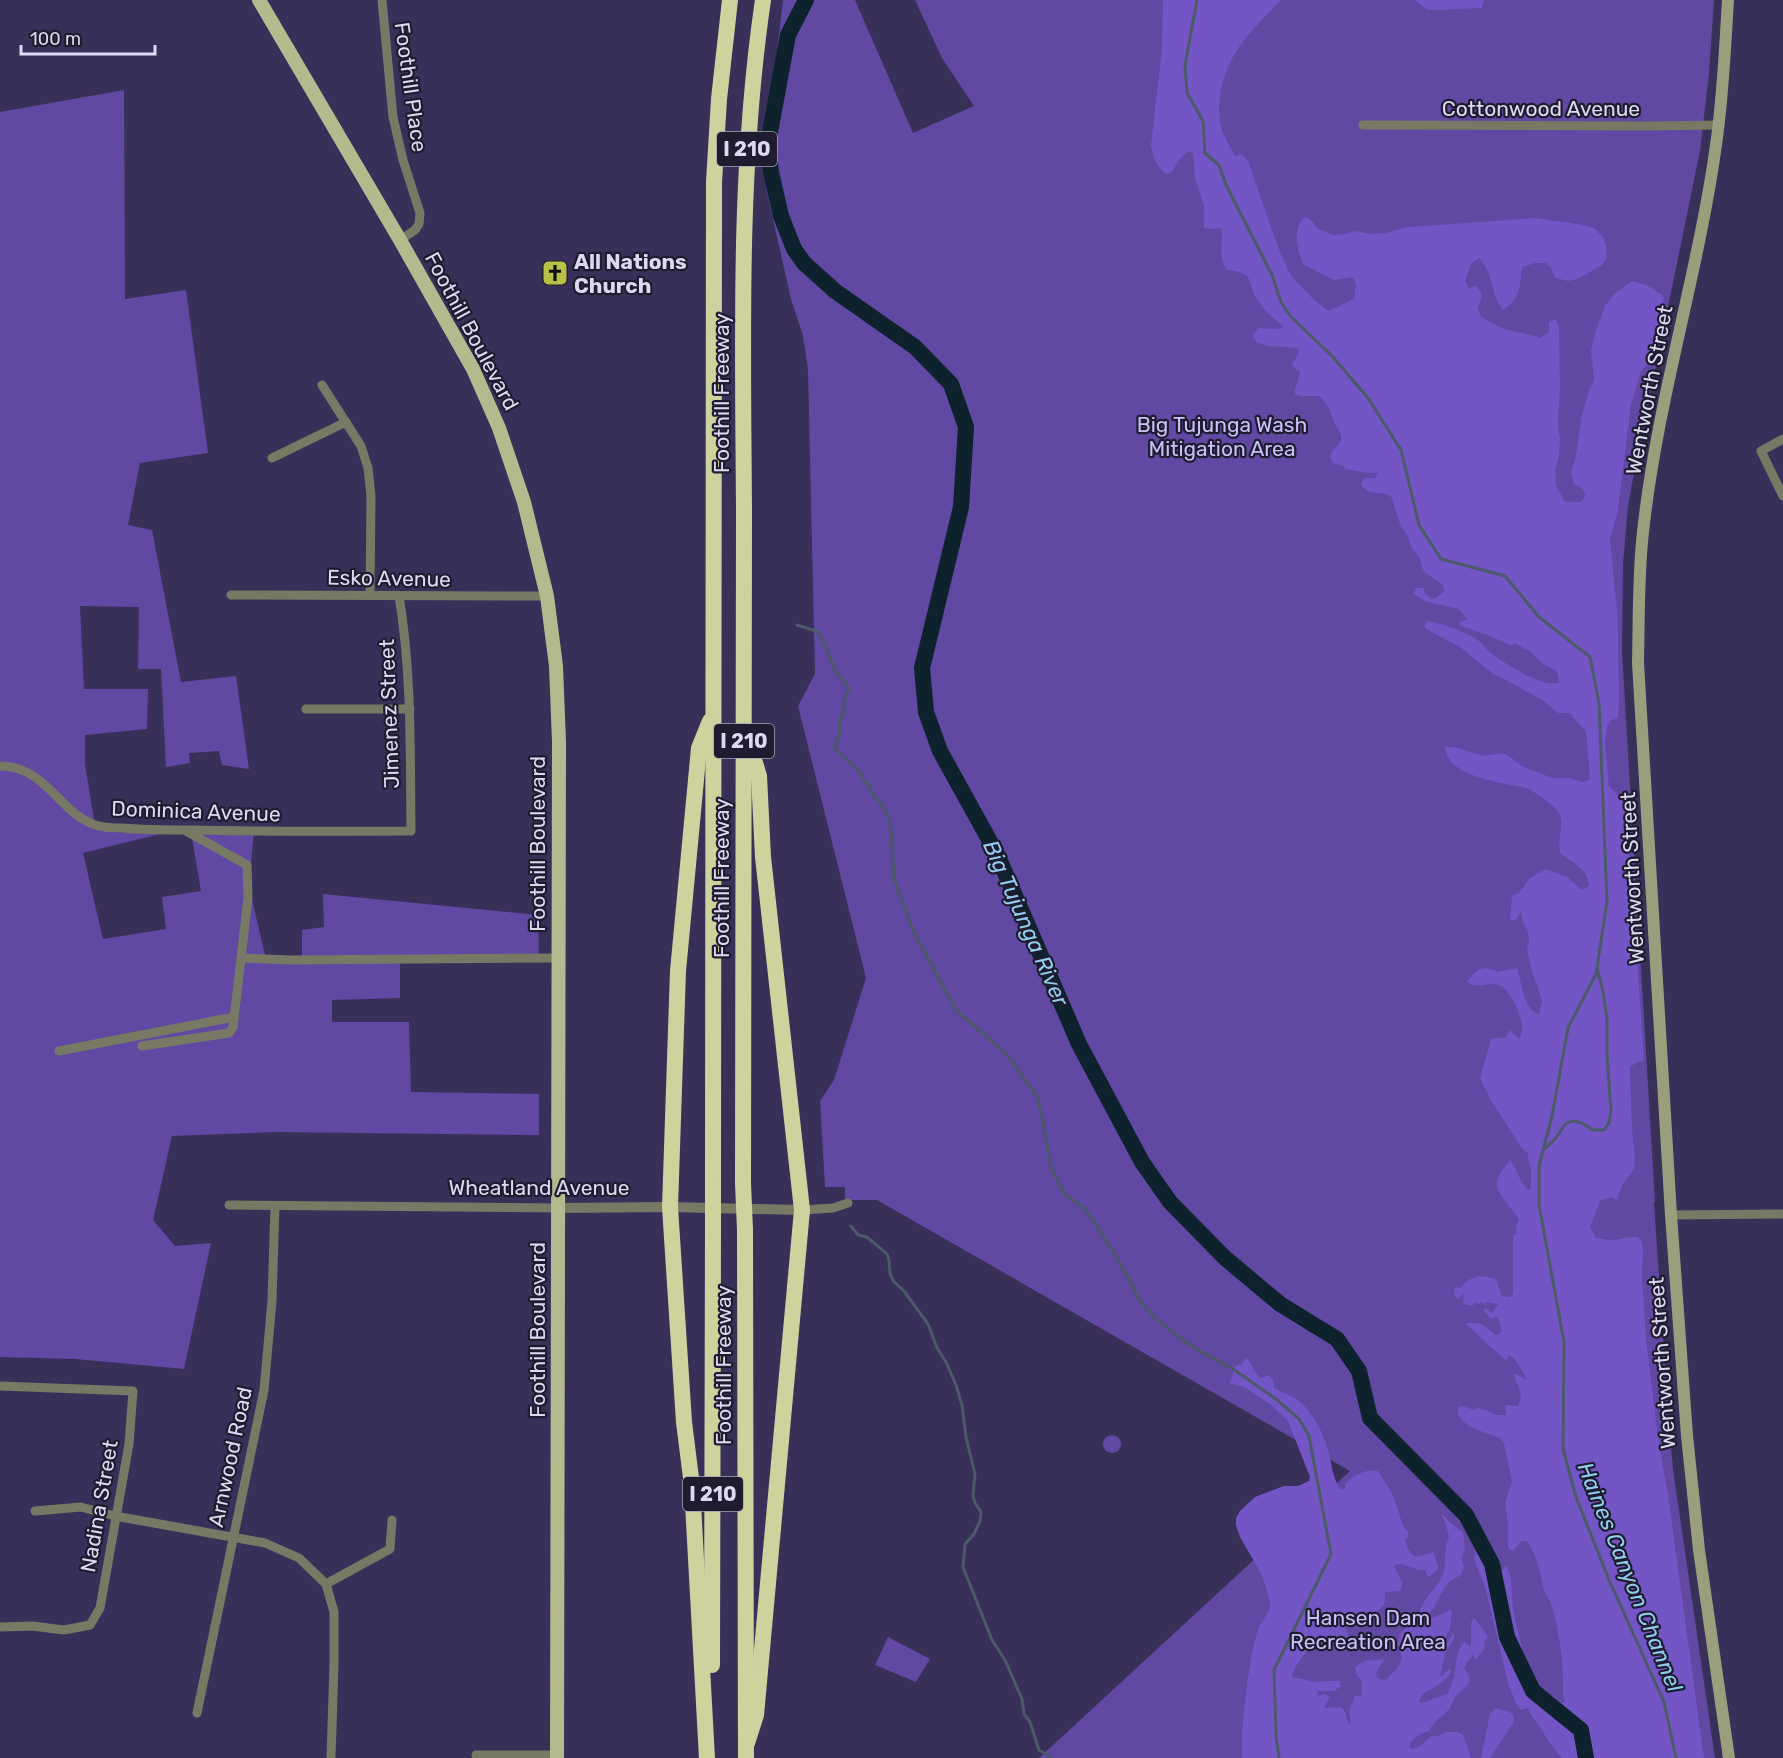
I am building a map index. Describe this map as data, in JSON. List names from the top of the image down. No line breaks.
{"streets":{"highway":["I 210","Foothill Freeway"],"main road":["Foothill Boulevard","Wentworth Street"],"street":["Foothill Place","Cottonwood Avenue","Esko Avenue","Jimenez Street","Dominica Avenue","Wheatland Avenue","Arnwood Road","Nadina Street"]},"crossings":[["Foothill Place","Foothill Boulevard"],["Cottonwood Avenue","Wentworth Street"],["Foothill Boulevard","Esko Avenue"],["Foothill Boulevard","Wheatland Avenue"],["Esko Avenue","Jimenez Street"],["Jimenez Street","Dominica Avenue"],["Wheatland Avenue","Arnwood Road"]],"water":["Big Tujunga River","Haines Canyon Channel"],"parks":["Big Tujunga Wash Mitigation Area","Hansen Dam Recreation Area"],"places":{"church":["All Nations Church"]},"scale_bar":"100 m"}
